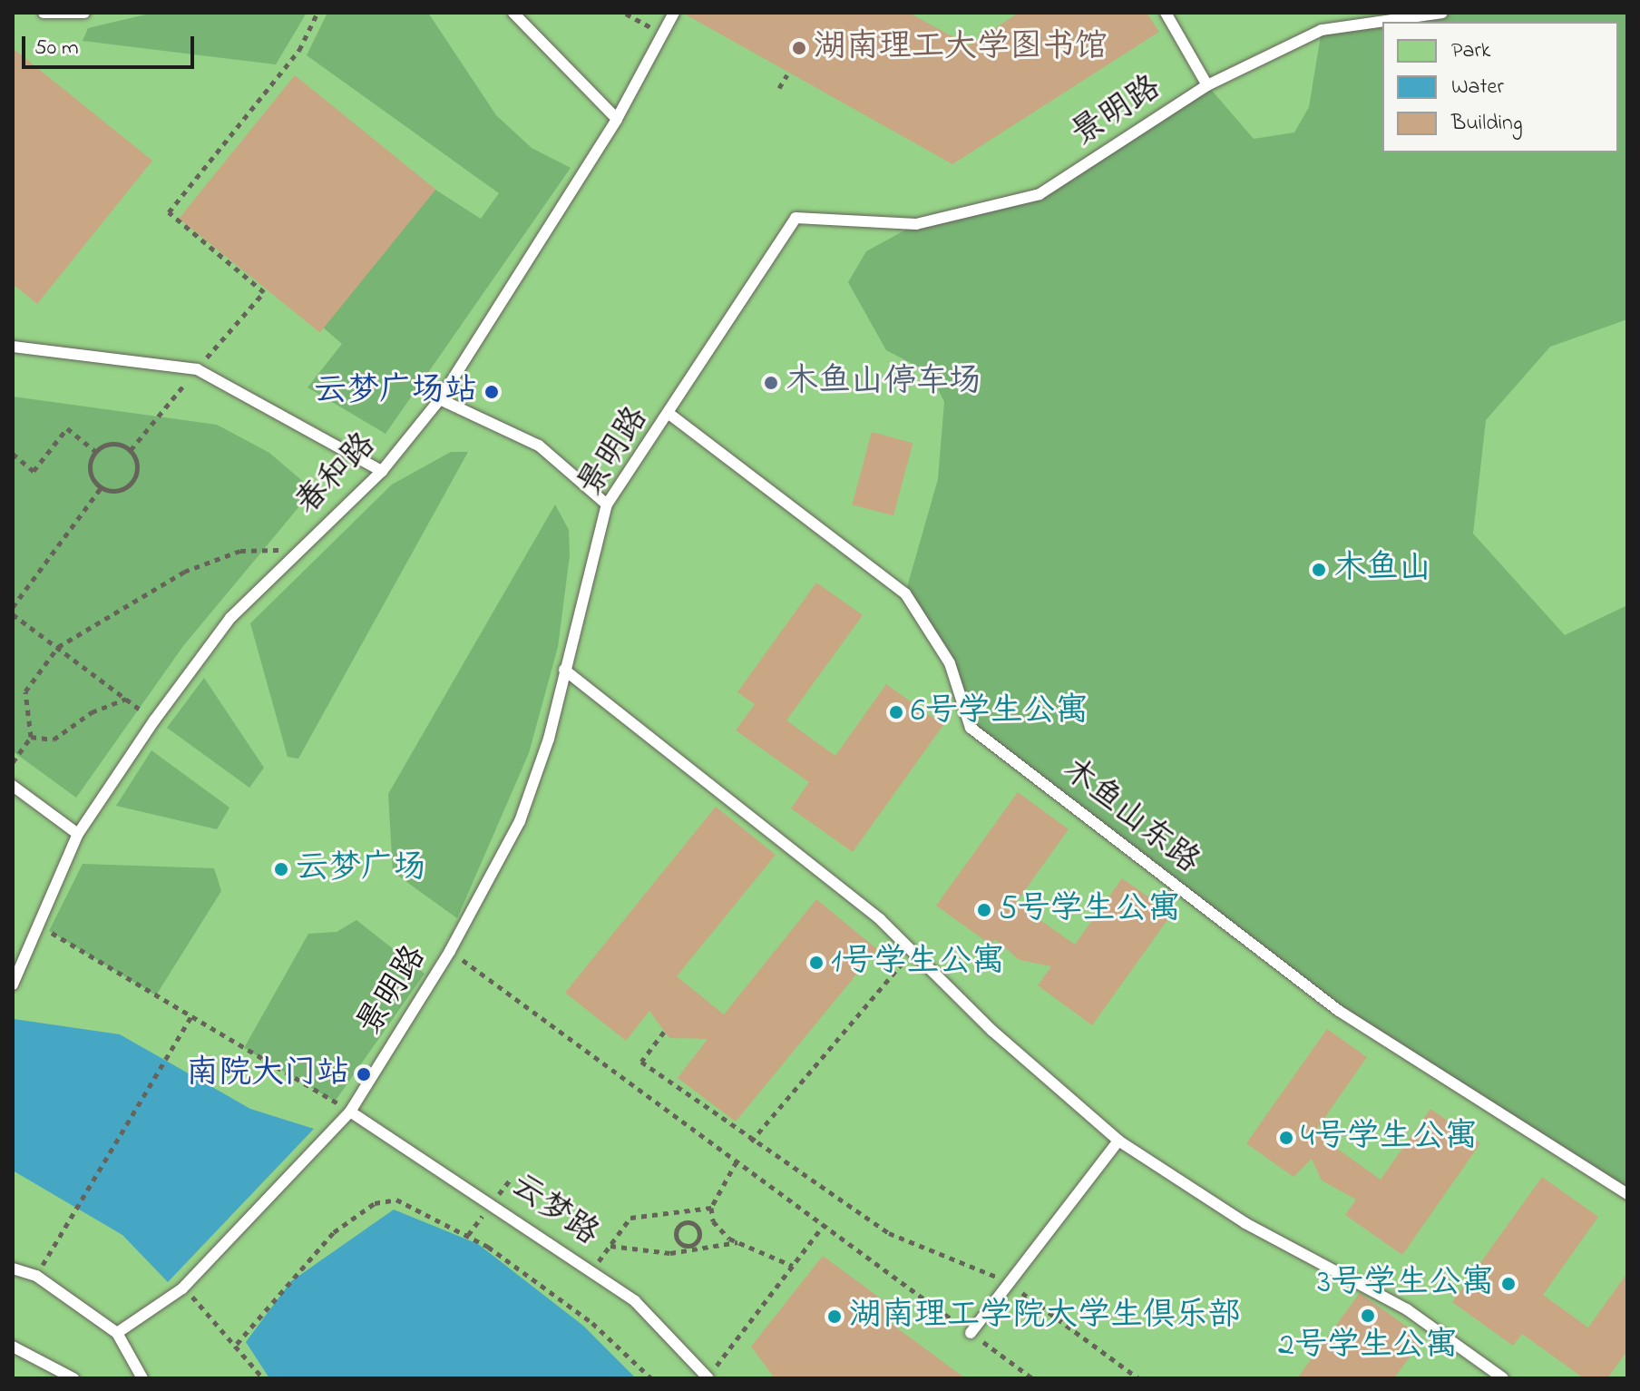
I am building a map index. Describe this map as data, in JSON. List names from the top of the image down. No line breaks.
{"streets":{"lane":["景明路","春和路","木鱼山东路","云梦路"]},"crossings":[["景明路","木鱼山东路"],["景明路","云梦路"]],"places":["湖南理工大学图书馆","木鱼山停车场","云梦广场站","木鱼山","6号学生公寓","云梦广场","5号学生公寓","1号学生公寓","南院大门站","4号学生公寓","3号学生公寓","2号学生公寓","湖南理工学院大学生俱乐部"],"legend":["Park","Water","Building"],"scale_bar":"50 m"}
